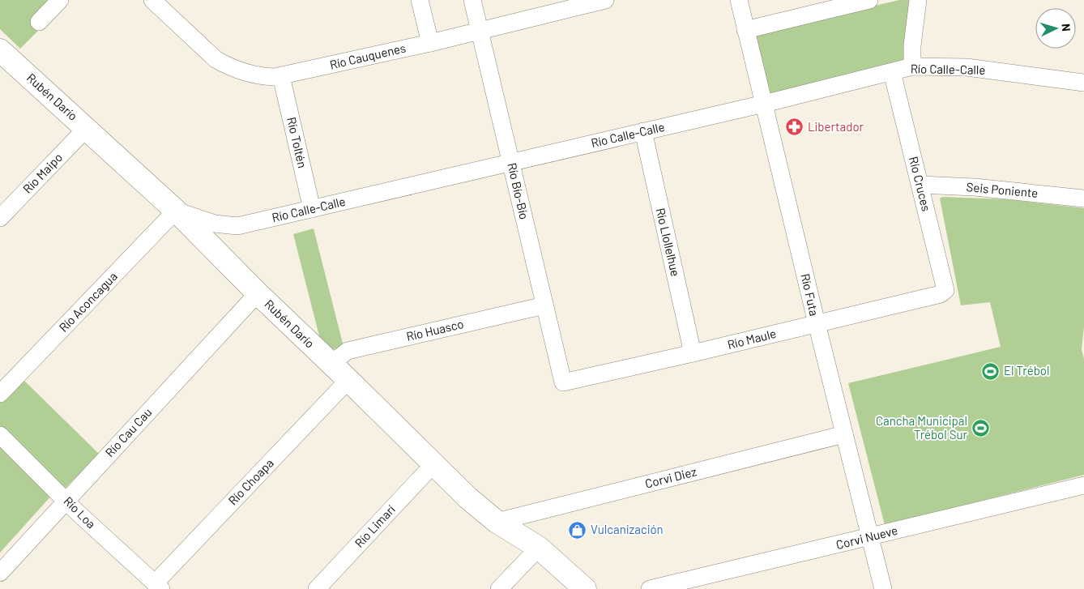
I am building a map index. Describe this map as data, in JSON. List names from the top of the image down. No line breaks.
{"streets":{"street":["Río Cauquenes","Río Calle-Calle","Rubén Darío","Río Toltén","Río Maipo","Río Cruces","Seis Poniente","Río Bío-Bío","Río Llollelhue","Río Futa","Río Aconcagua","Río Huasco","Río Maule","Río Cau Cau","Corvi Diez","Río Choapa","Río Loa","Río Limarí","Corvi Nueve"]},"crossings":[["Río Cauquenes","Río Toltén"],["Río Cauquenes","Río Bío-Bío"],["Río Calle-Calle","Rubén Darío"],["Río Calle-Calle","Río Toltén"],["Río Calle-Calle","Río Cruces"],["Río Calle-Calle","Río Bío-Bío"],["Río Calle-Calle","Río Llollelhue"],["Río Calle-Calle","Río Futa"],["Río Calle-Calle","Río Aconcagua"],["Rubén Darío","Río Maipo"],["Rubén Darío","Río Aconcagua"],["Rubén Darío","Río Huasco"],["Rubén Darío","Río Cau Cau"],["Rubén Darío","Corvi Diez"],["Rubén Darío","Río Choapa"],["Rubén Darío","Río Limarí"],["Río Cruces","Seis Poniente"],["Río Cruces","Río Maule"],["Río Bío-Bío","Río Huasco"],["Río Bío-Bío","Río Maule"],["Río Llollelhue","Río Maule"],["Río Futa","Río Maule"],["Río Futa","Corvi Diez"],["Río Futa","Corvi Nueve"],["Río Cau Cau","Río Loa"],["Río Choapa","Río Loa"]],"places":{"pharmacy":["Libertador"],"sports":["El Trébol","Cancha Municipal Trébol Sur"],"shop":["Vulcanización"]},"north":"right"}
